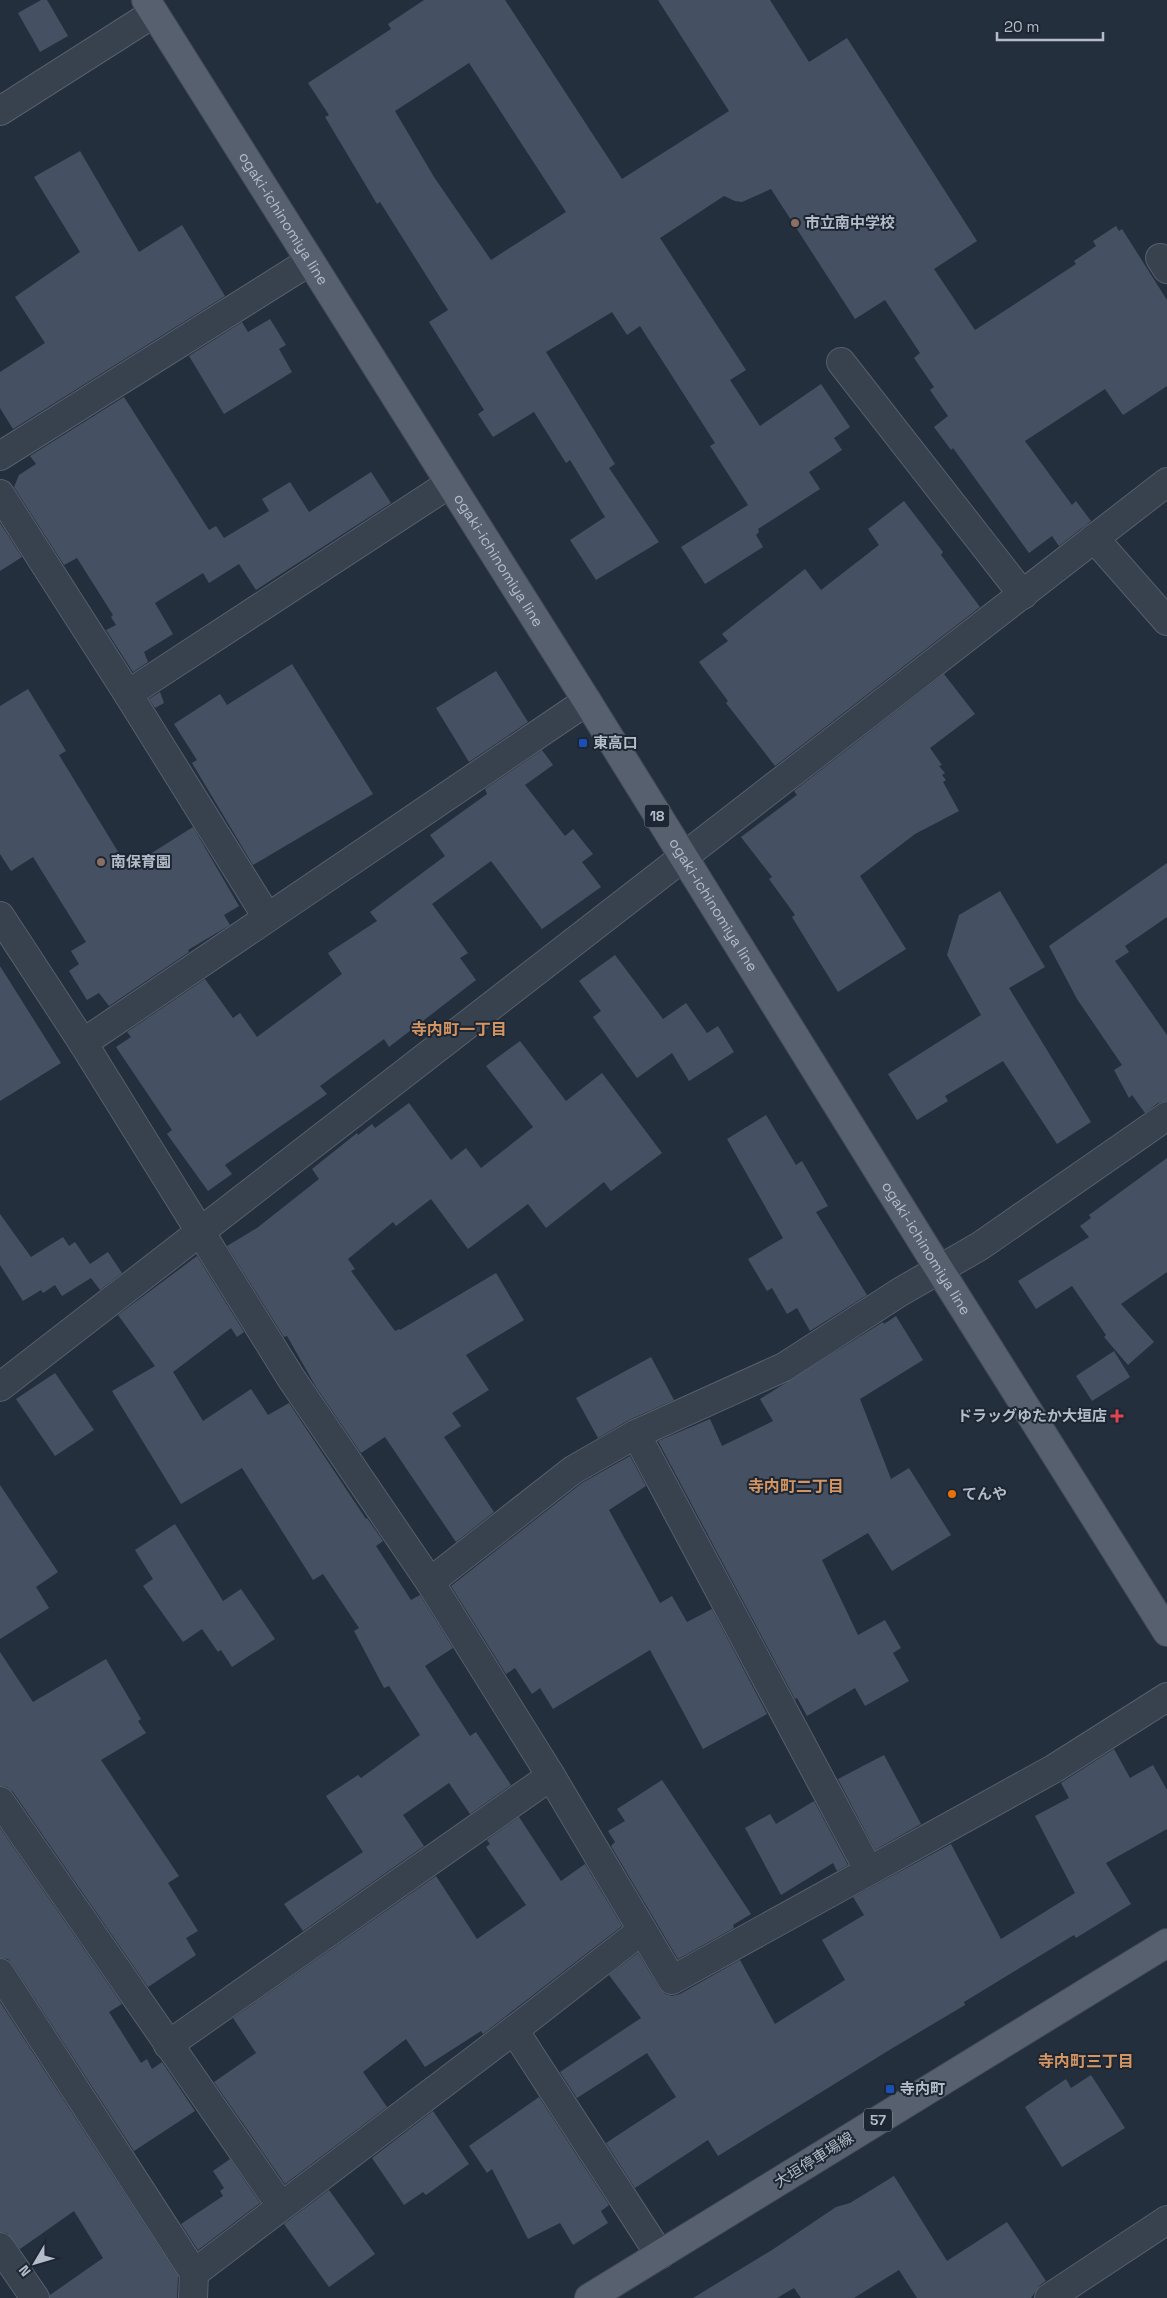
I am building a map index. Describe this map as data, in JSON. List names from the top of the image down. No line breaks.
{"streets":{"main road":["ogaki-ichinomiya line","18","57","大垣停車場線"]},"districts":["寺内町一丁目","寺内町二丁目","寺内町三丁目"],"places":{"other":["市立南中学校","南保育園","てんや"],"transit":["東高口","寺内町"],"health":["ドラッグゆたか大垣店"]},"scale_bar":"20 m","north":"bottom left"}
